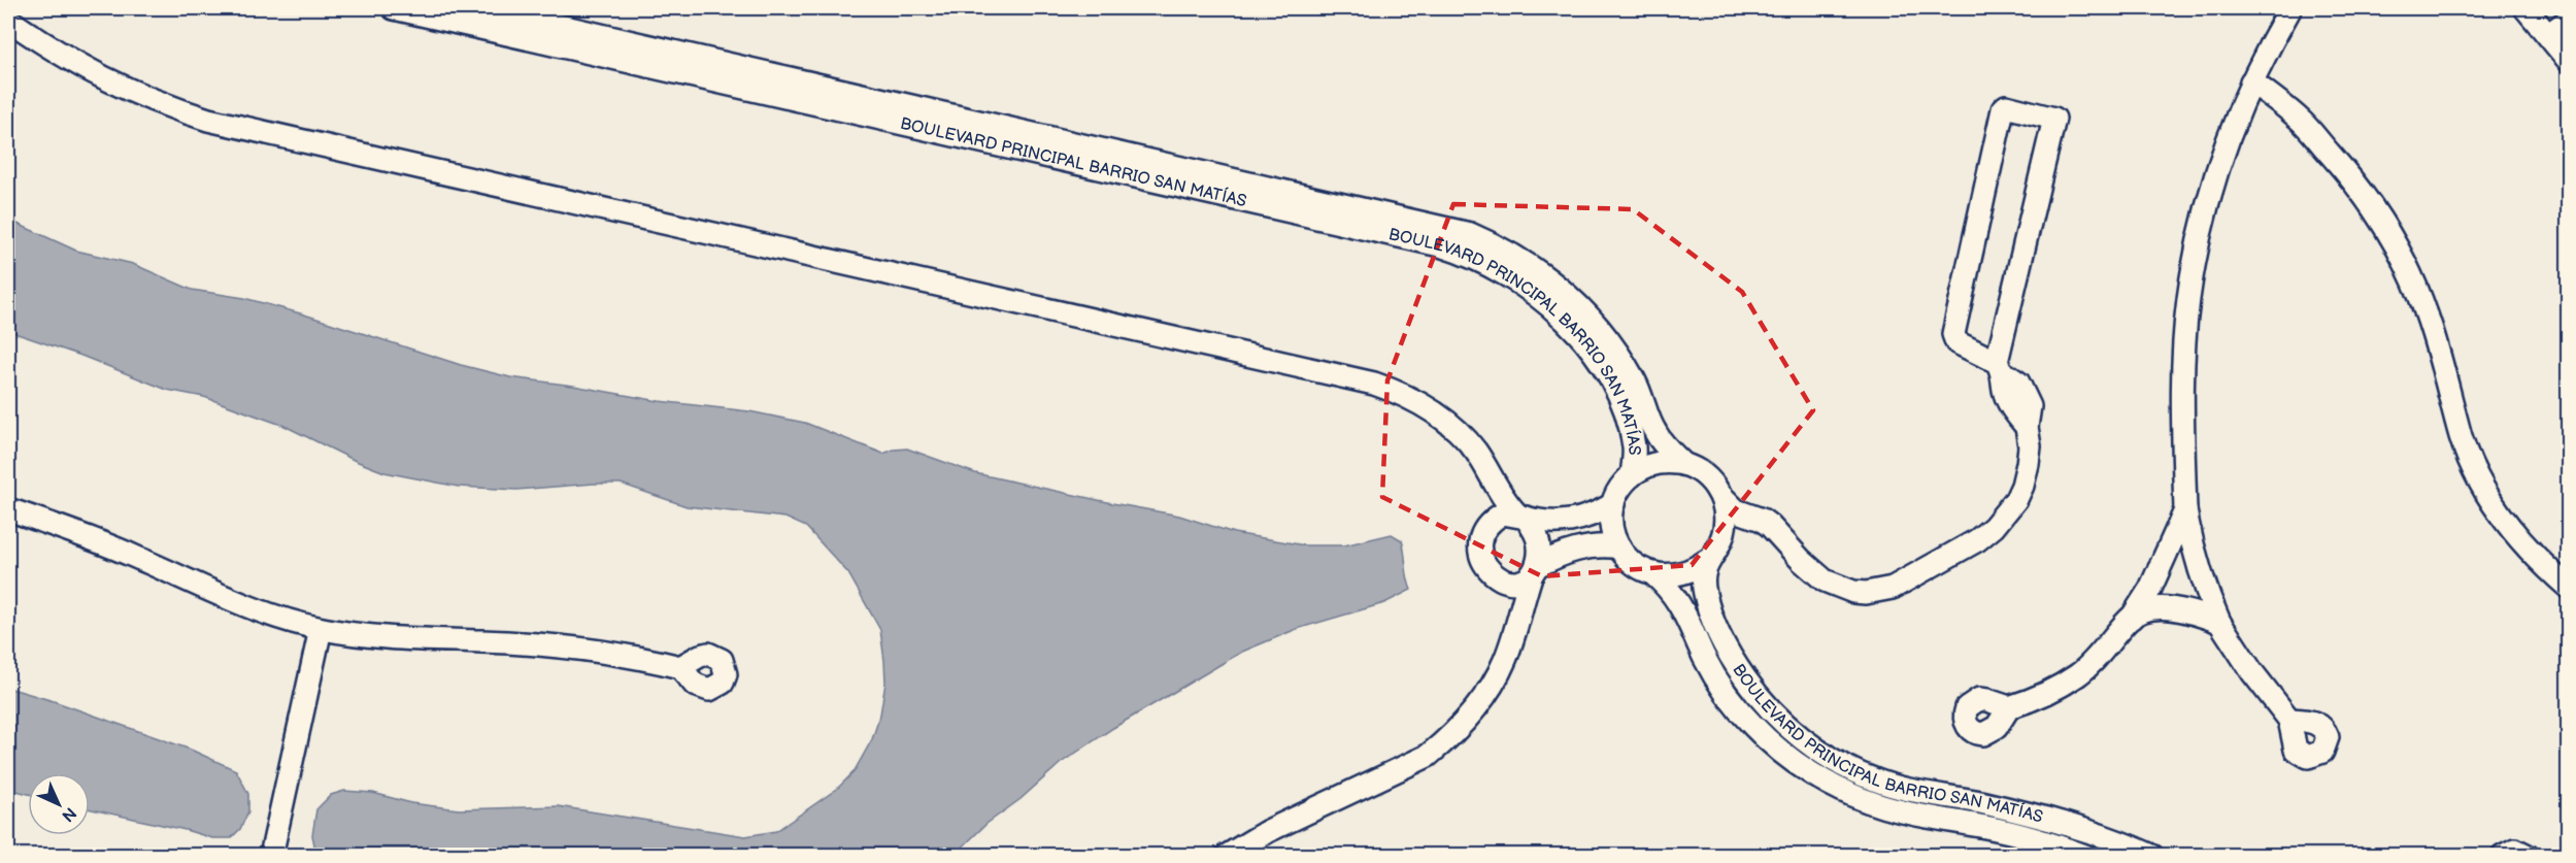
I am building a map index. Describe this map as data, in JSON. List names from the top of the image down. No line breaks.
{"streets":{"street":["BOULEVARD PRINCIPAL BARRIO SAN MATÍAS"]},"north":"bottom right"}
